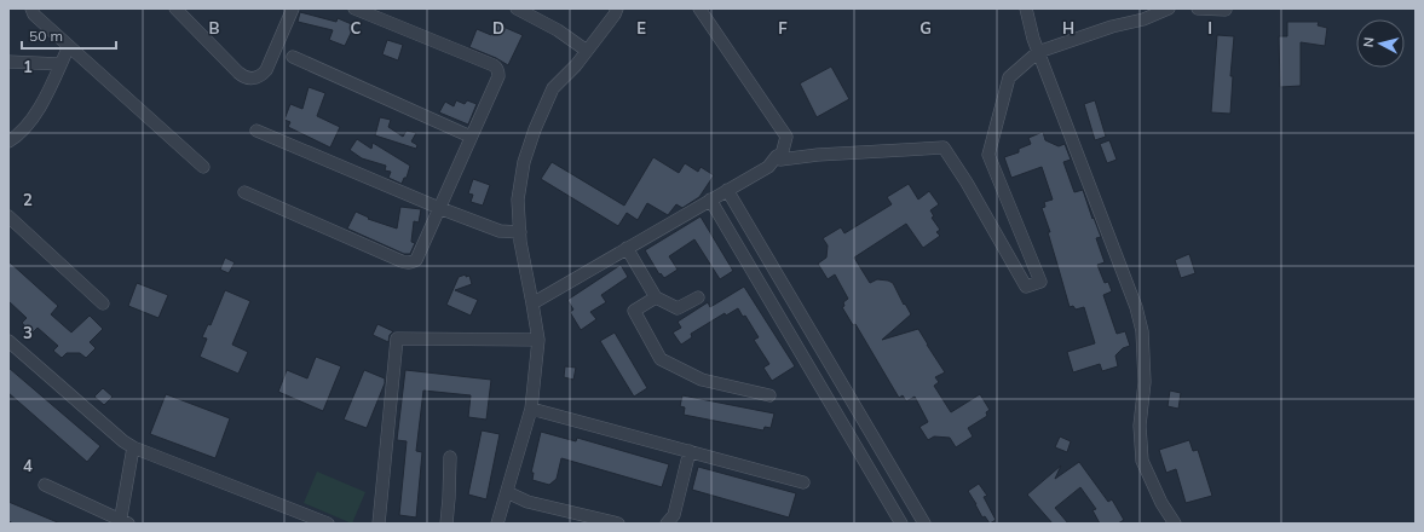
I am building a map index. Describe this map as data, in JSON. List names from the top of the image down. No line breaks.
{"scale_bar":"50 m","north":"left","grid":{"columns":["B","C","D","E","F","G","H","I"],"rows":["1","2","3","4"]}}
